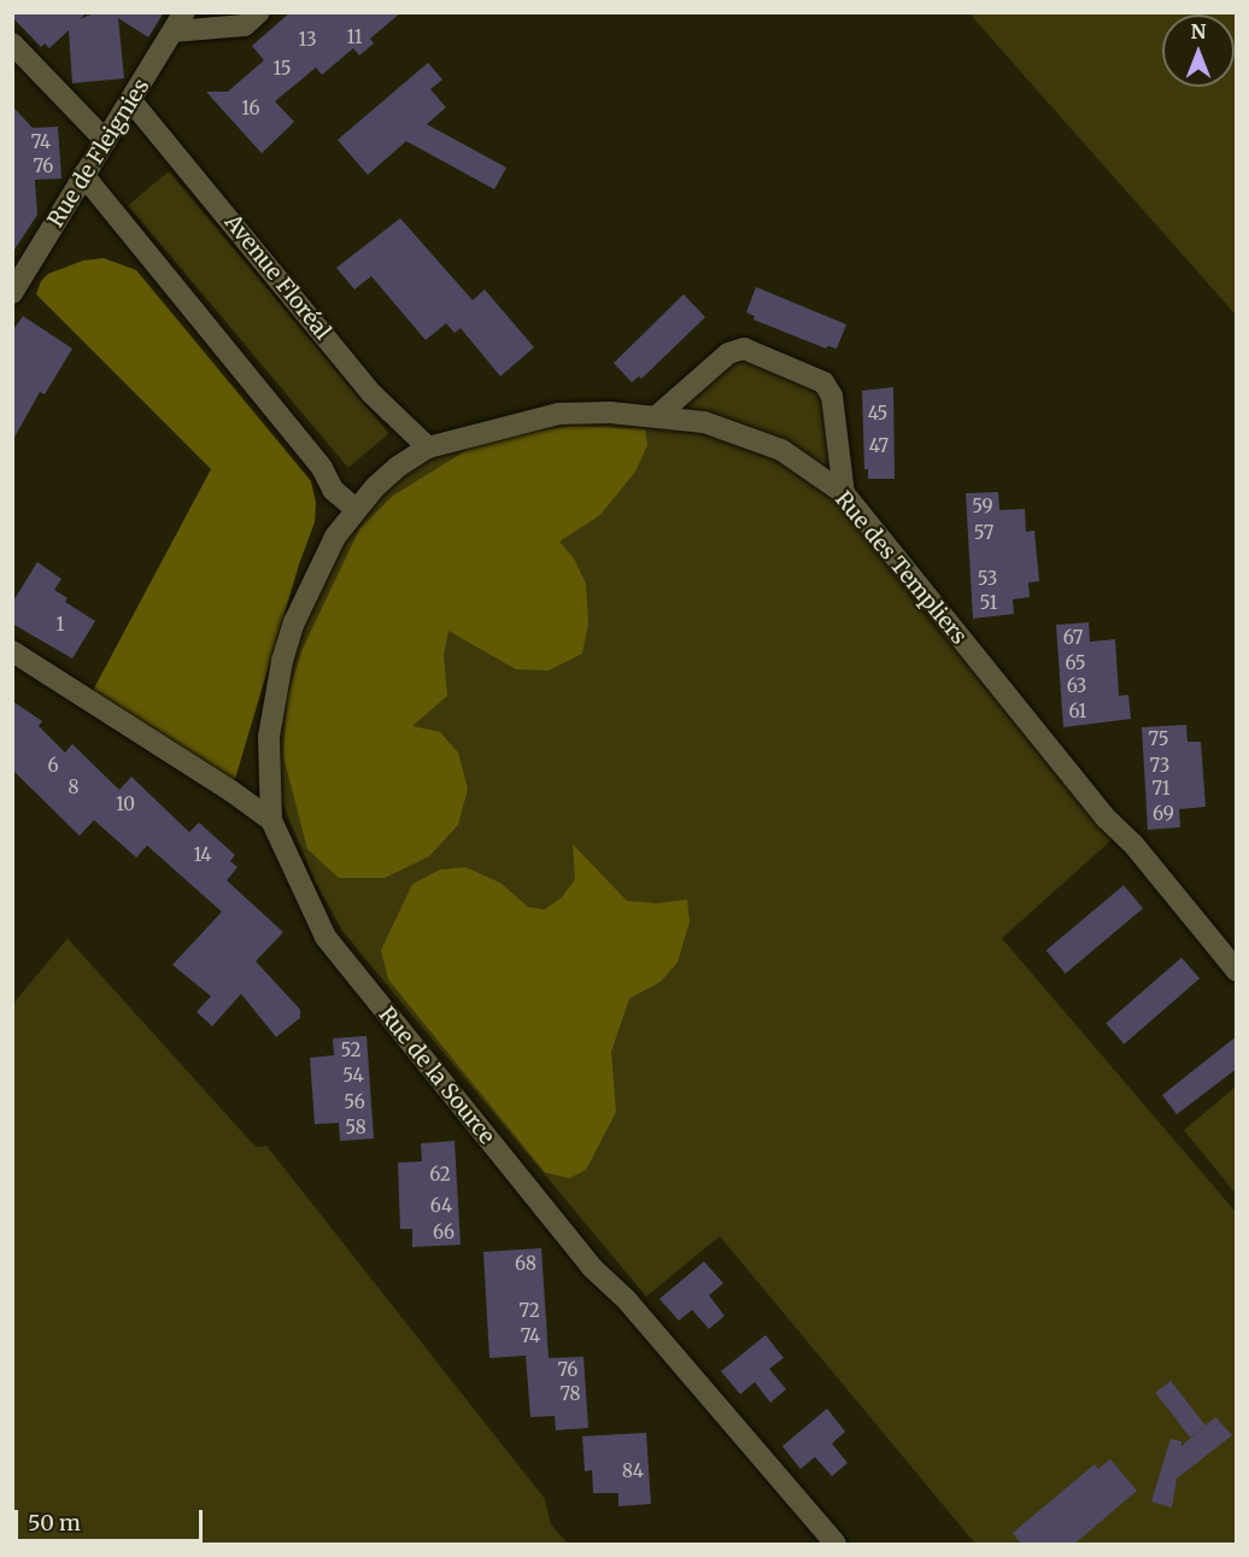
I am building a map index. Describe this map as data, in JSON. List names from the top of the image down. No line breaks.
{"streets":{"street":["Rue de Fleignies","Avenue Floréal","Rue des Templiers","Rue de la Source"]},"crossings":[["Rue de Fleignies","Avenue Floréal"],["Avenue Floréal","Rue des Templiers"],["Rue des Templiers","Rue de la Source"]],"house_numbers":["11","13","15","16","74","76","45","47","59","57","53","51","1","67","65","63","61","75","6","73","8","71","10","69","14","52","54","56","58","62","64","66","68","72","74","76","78","84"],"scale_bar":"50 m","north":"top"}
